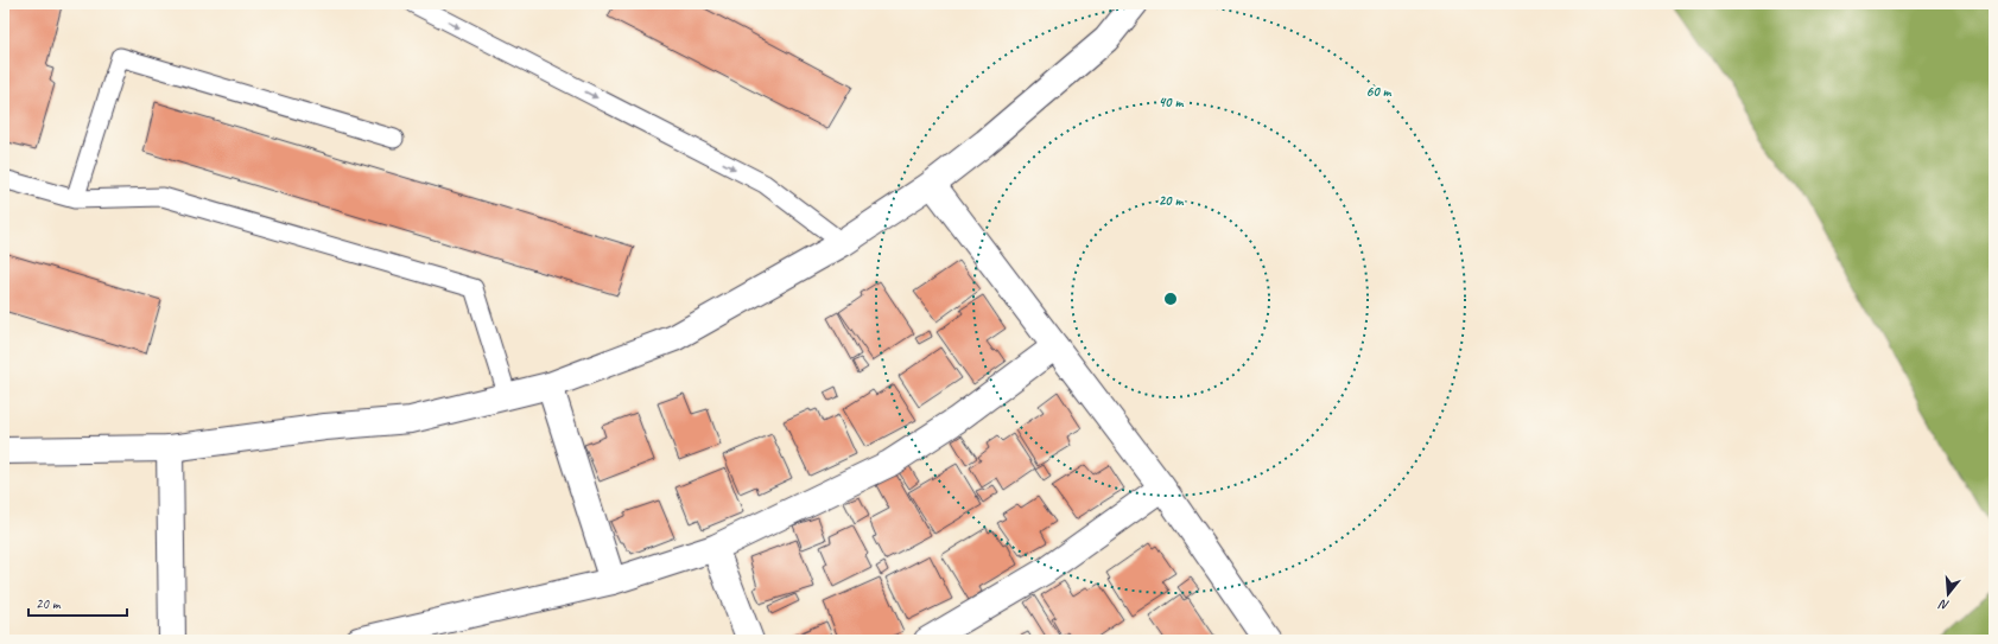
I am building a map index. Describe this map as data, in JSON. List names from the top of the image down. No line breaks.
{"scale_bar":"20 m","north":"bottom","rings":["60 m","40 m","20 m"]}
